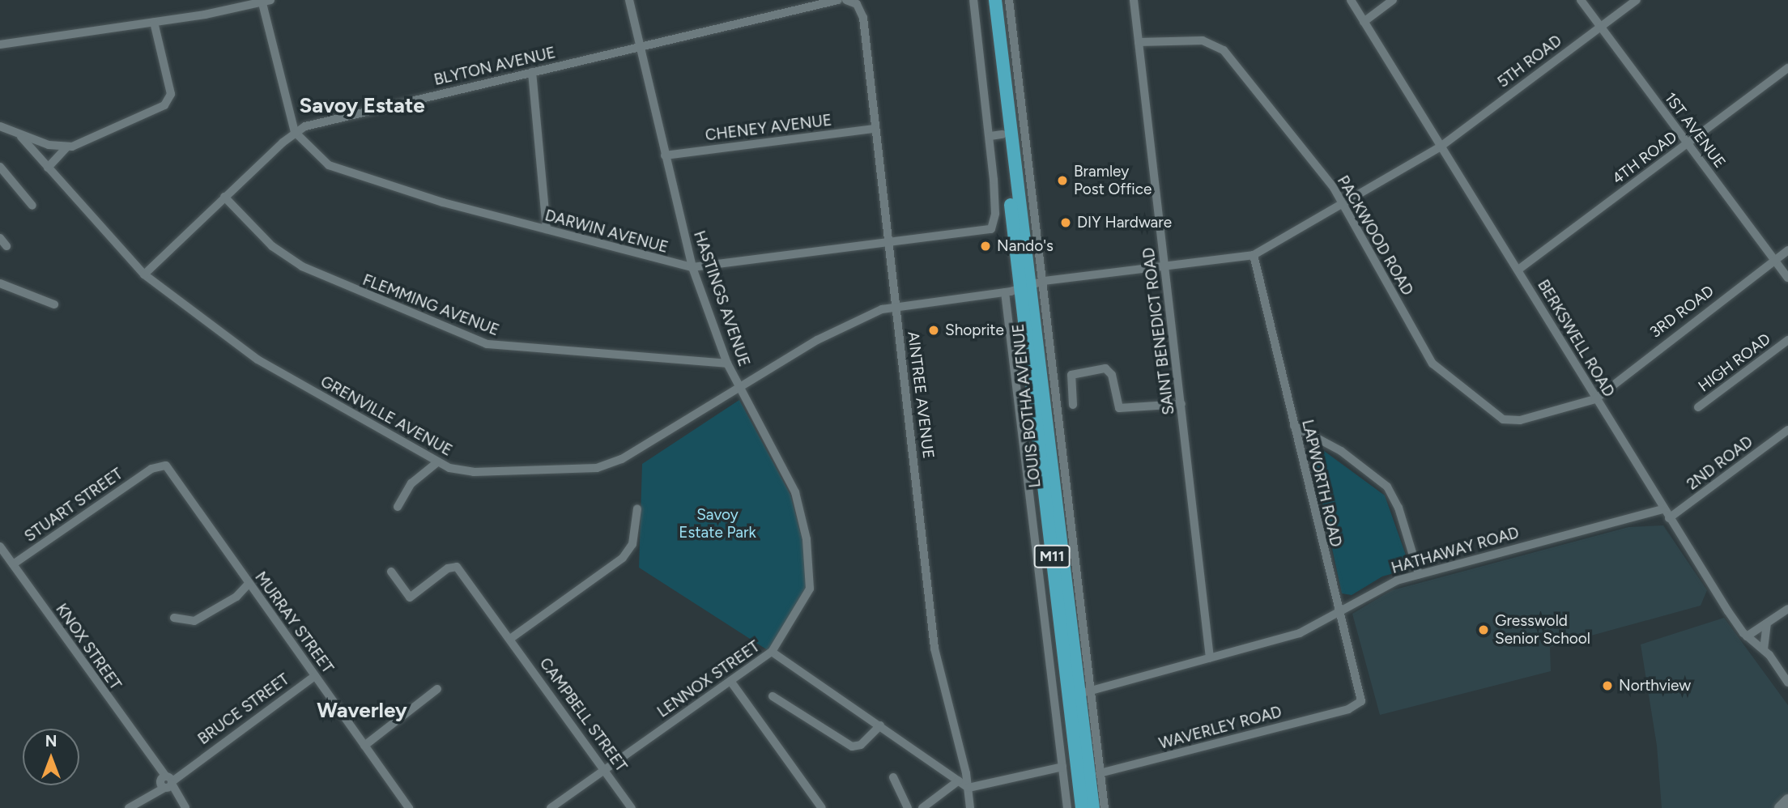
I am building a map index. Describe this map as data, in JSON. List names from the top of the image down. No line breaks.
{"streets":{"main road":["LOUIS BOTHA AVENUE","M11"],"street":["5TH ROAD","BLYTON AVENUE","CHENEY AVENUE","1ST AVENUE","4TH ROAD","DARWIN AVENUE","PACKWOOD ROAD","HASTINGS AVENUE","FLEMMING AVENUE","3RD ROAD","SAINT BENEDICT ROAD","BERKSWELL ROAD","HIGH ROAD","AINTREE AVENUE","GRENVILLE AVENUE","2ND ROAD","LAPWORTH ROAD","STUART STREET","HATHAWAY ROAD","MURRAY STREET","KNOX STREET","LENNOX STREET","BRUCE STREET","CAMPBELL STREET","WAVERLEY ROAD"]},"crossings":[["5TH ROAD","1ST AVENUE"],["5TH ROAD","PACKWOOD ROAD"],["5TH ROAD","BERKSWELL ROAD"],["5TH ROAD","GRENVILLE AVENUE"],["5TH ROAD","LAPWORTH ROAD"],["BLYTON AVENUE","DARWIN AVENUE"],["BLYTON AVENUE","HASTINGS AVENUE"],["BLYTON AVENUE","FLEMMING AVENUE"],["BLYTON AVENUE","GRENVILLE AVENUE"],["CHENEY AVENUE","HASTINGS AVENUE"],["CHENEY AVENUE","AINTREE AVENUE"],["1ST AVENUE","4TH ROAD"],["1ST AVENUE","3RD ROAD"],["4TH ROAD","BERKSWELL ROAD"],["DARWIN AVENUE","HASTINGS AVENUE"],["DARWIN AVENUE","AINTREE AVENUE"],["DARWIN AVENUE","LOUIS BOTHA AVENUE"],["PACKWOOD ROAD","3RD ROAD"],["PACKWOOD ROAD","SAINT BENEDICT ROAD"],["PACKWOOD ROAD","BERKSWELL ROAD"],["HASTINGS AVENUE","FLEMMING AVENUE"],["HASTINGS AVENUE","GRENVILLE AVENUE"],["HASTINGS AVENUE","LENNOX STREET"],["3RD ROAD","BERKSWELL ROAD"],["SAINT BENEDICT ROAD","GRENVILLE AVENUE"],["SAINT BENEDICT ROAD","HATHAWAY ROAD"],["BERKSWELL ROAD","2ND ROAD"],["BERKSWELL ROAD","HATHAWAY ROAD"],["AINTREE AVENUE","GRENVILLE AVENUE"],["AINTREE AVENUE","LENNOX STREET"],["LOUIS BOTHA AVENUE","GRENVILLE AVENUE"],["LOUIS BOTHA AVENUE","HATHAWAY ROAD"],["LOUIS BOTHA AVENUE","WAVERLEY ROAD"],["GRENVILLE AVENUE","LAPWORTH ROAD"],["LAPWORTH ROAD","HATHAWAY ROAD"],["LAPWORTH ROAD","WAVERLEY ROAD"],["STUART STREET","MURRAY STREET"],["STUART STREET","KNOX STREET"],["MURRAY STREET","BRUCE STREET"],["KNOX STREET","BRUCE STREET"],["LENNOX STREET","CAMPBELL STREET"]],"districts":["Savoy Estate","Waverley"],"parks":["Savoy Estate Park"],"places":["Bramley Post Office","DIY Hardware","Nando's","Shoprite","Gresswold Senior School","Northview"],"north":"top"}
